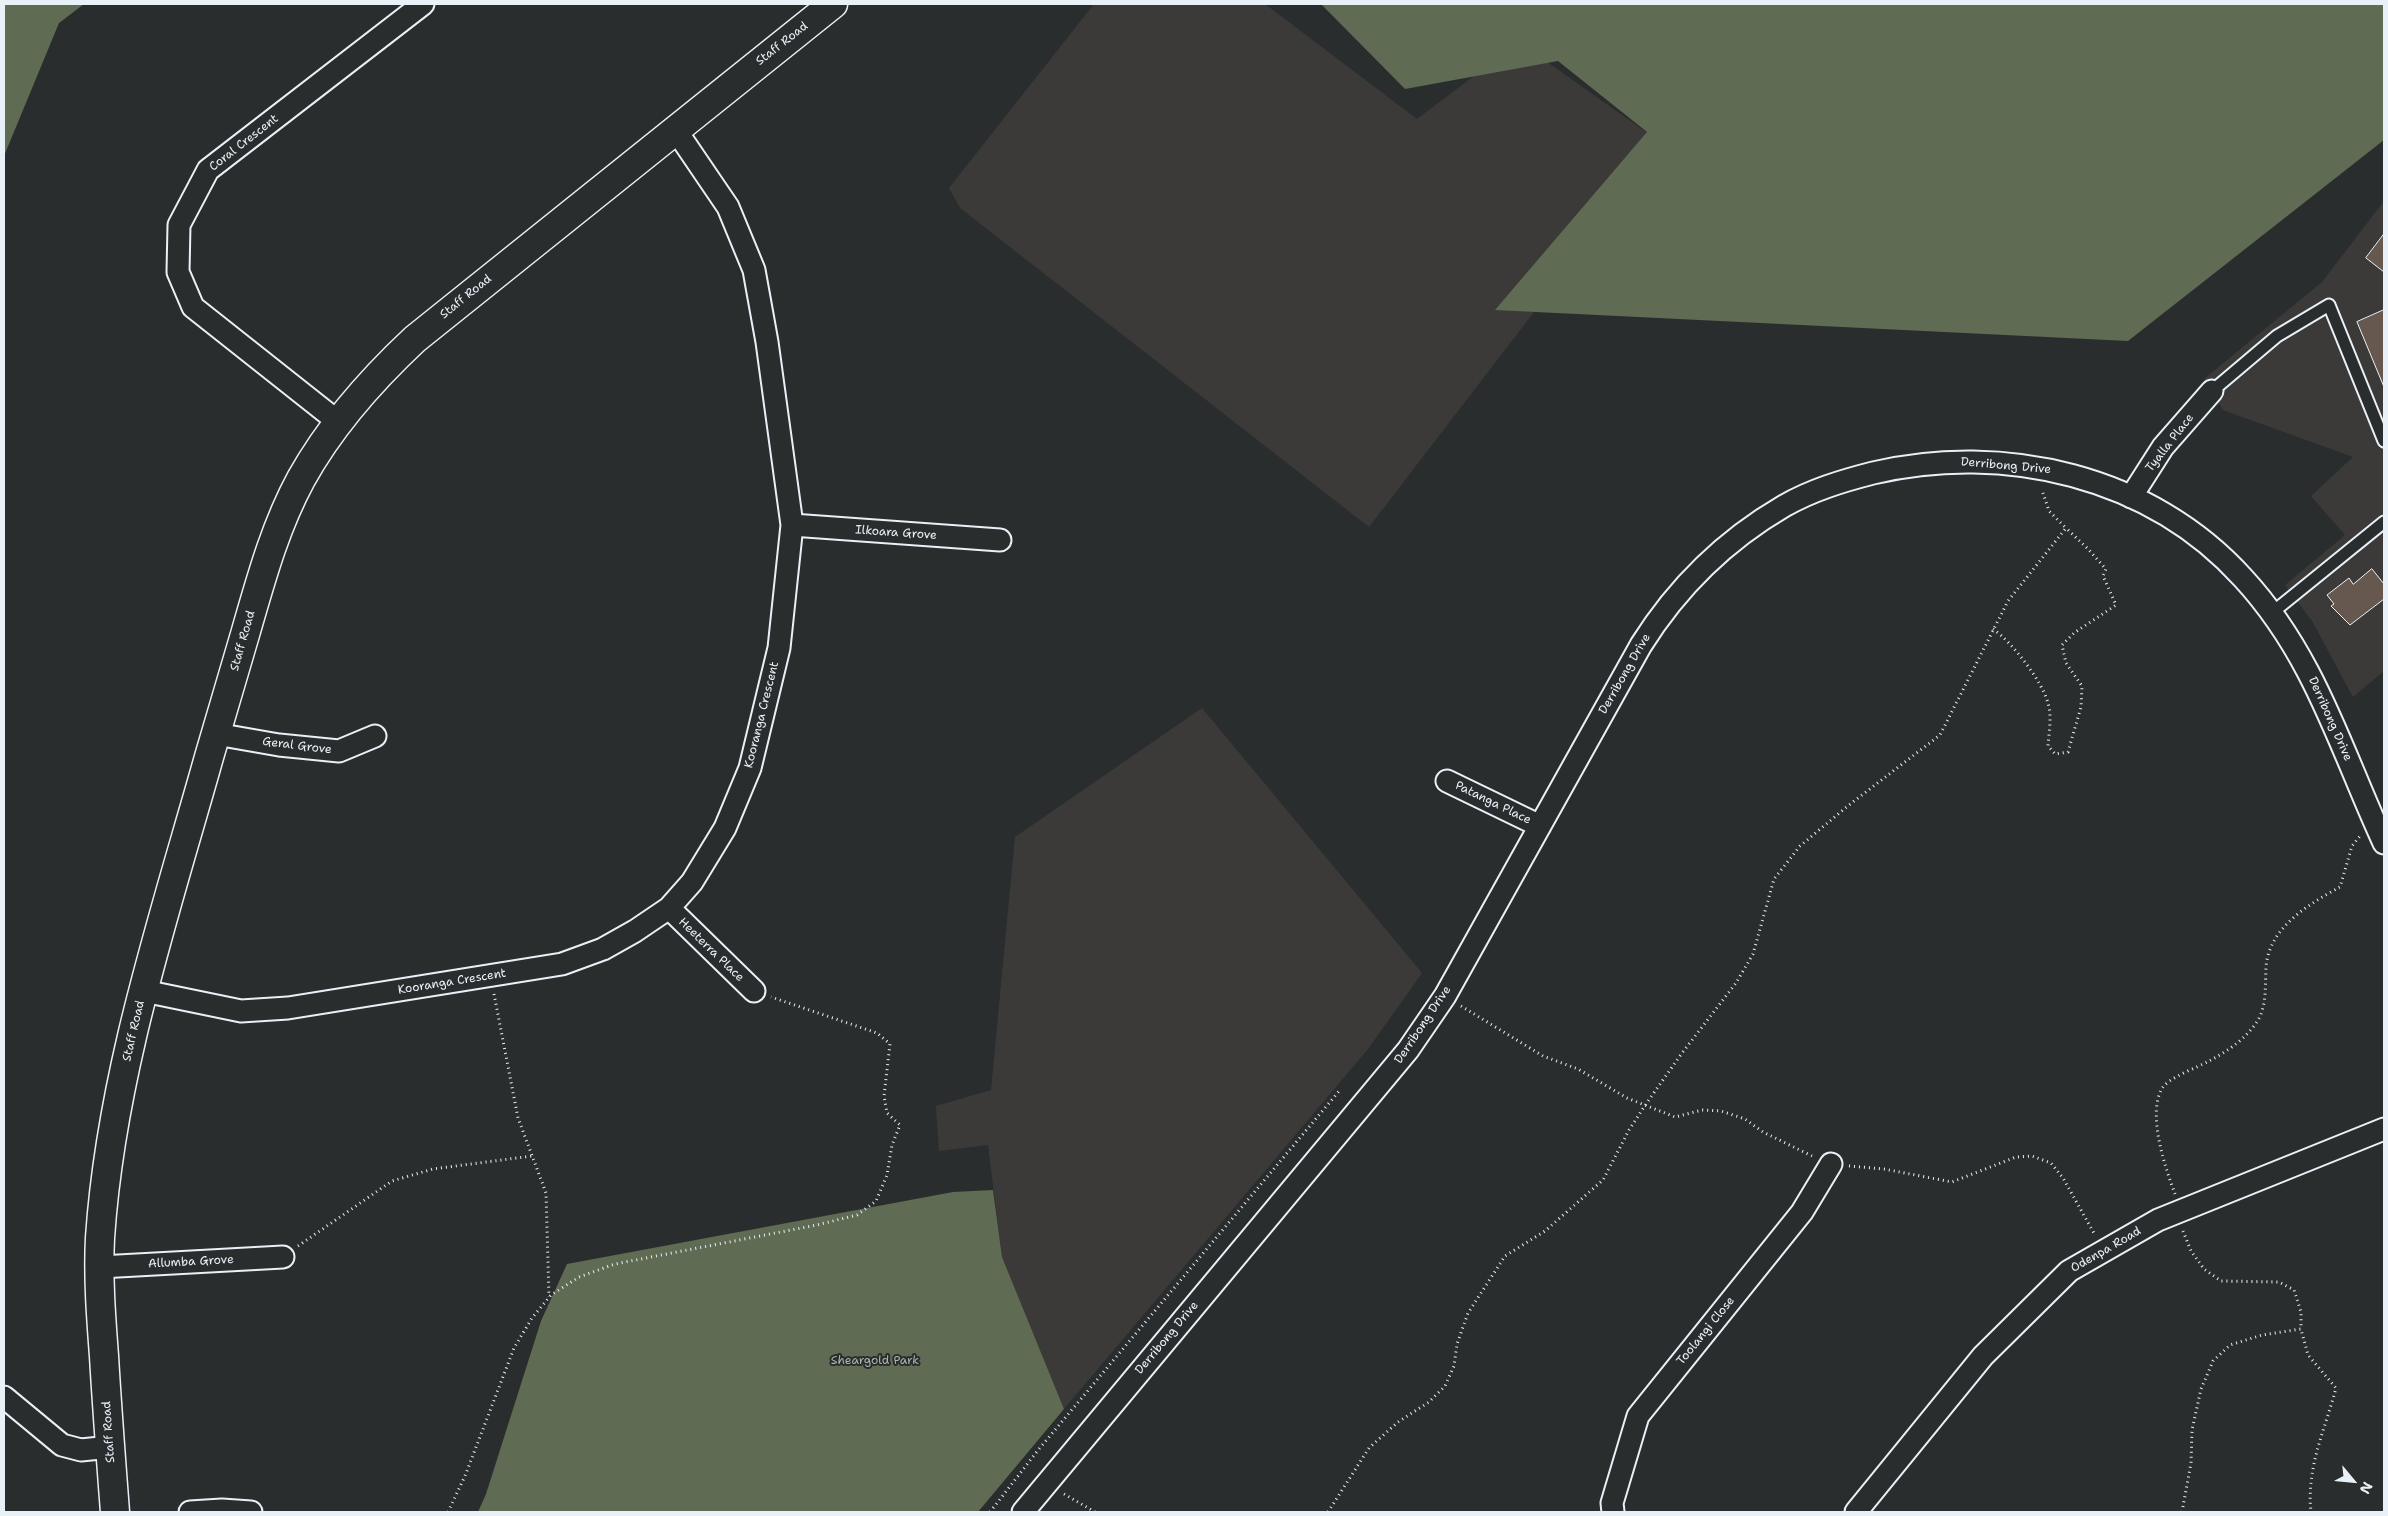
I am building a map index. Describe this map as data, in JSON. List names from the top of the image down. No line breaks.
{"streets":{"street":["Staff Road","Coral Crescent","Tyalla Place","Derribong Drive","Ilkoara Grove","Kooranga Crescent","Geral Grove","Patanga Place","Heeterra Place","Odenpa Road","Allumba Grove","Toolangi Close"]},"crossings":[["Staff Road","Coral Crescent"],["Staff Road","Kooranga Crescent"],["Staff Road","Geral Grove"],["Staff Road","Allumba Grove"],["Tyalla Place","Derribong Drive"],["Derribong Drive","Patanga Place"],["Ilkoara Grove","Kooranga Crescent"],["Kooranga Crescent","Heeterra Place"]],"parks":["Sheargold Park"],"north":"bottom right"}
